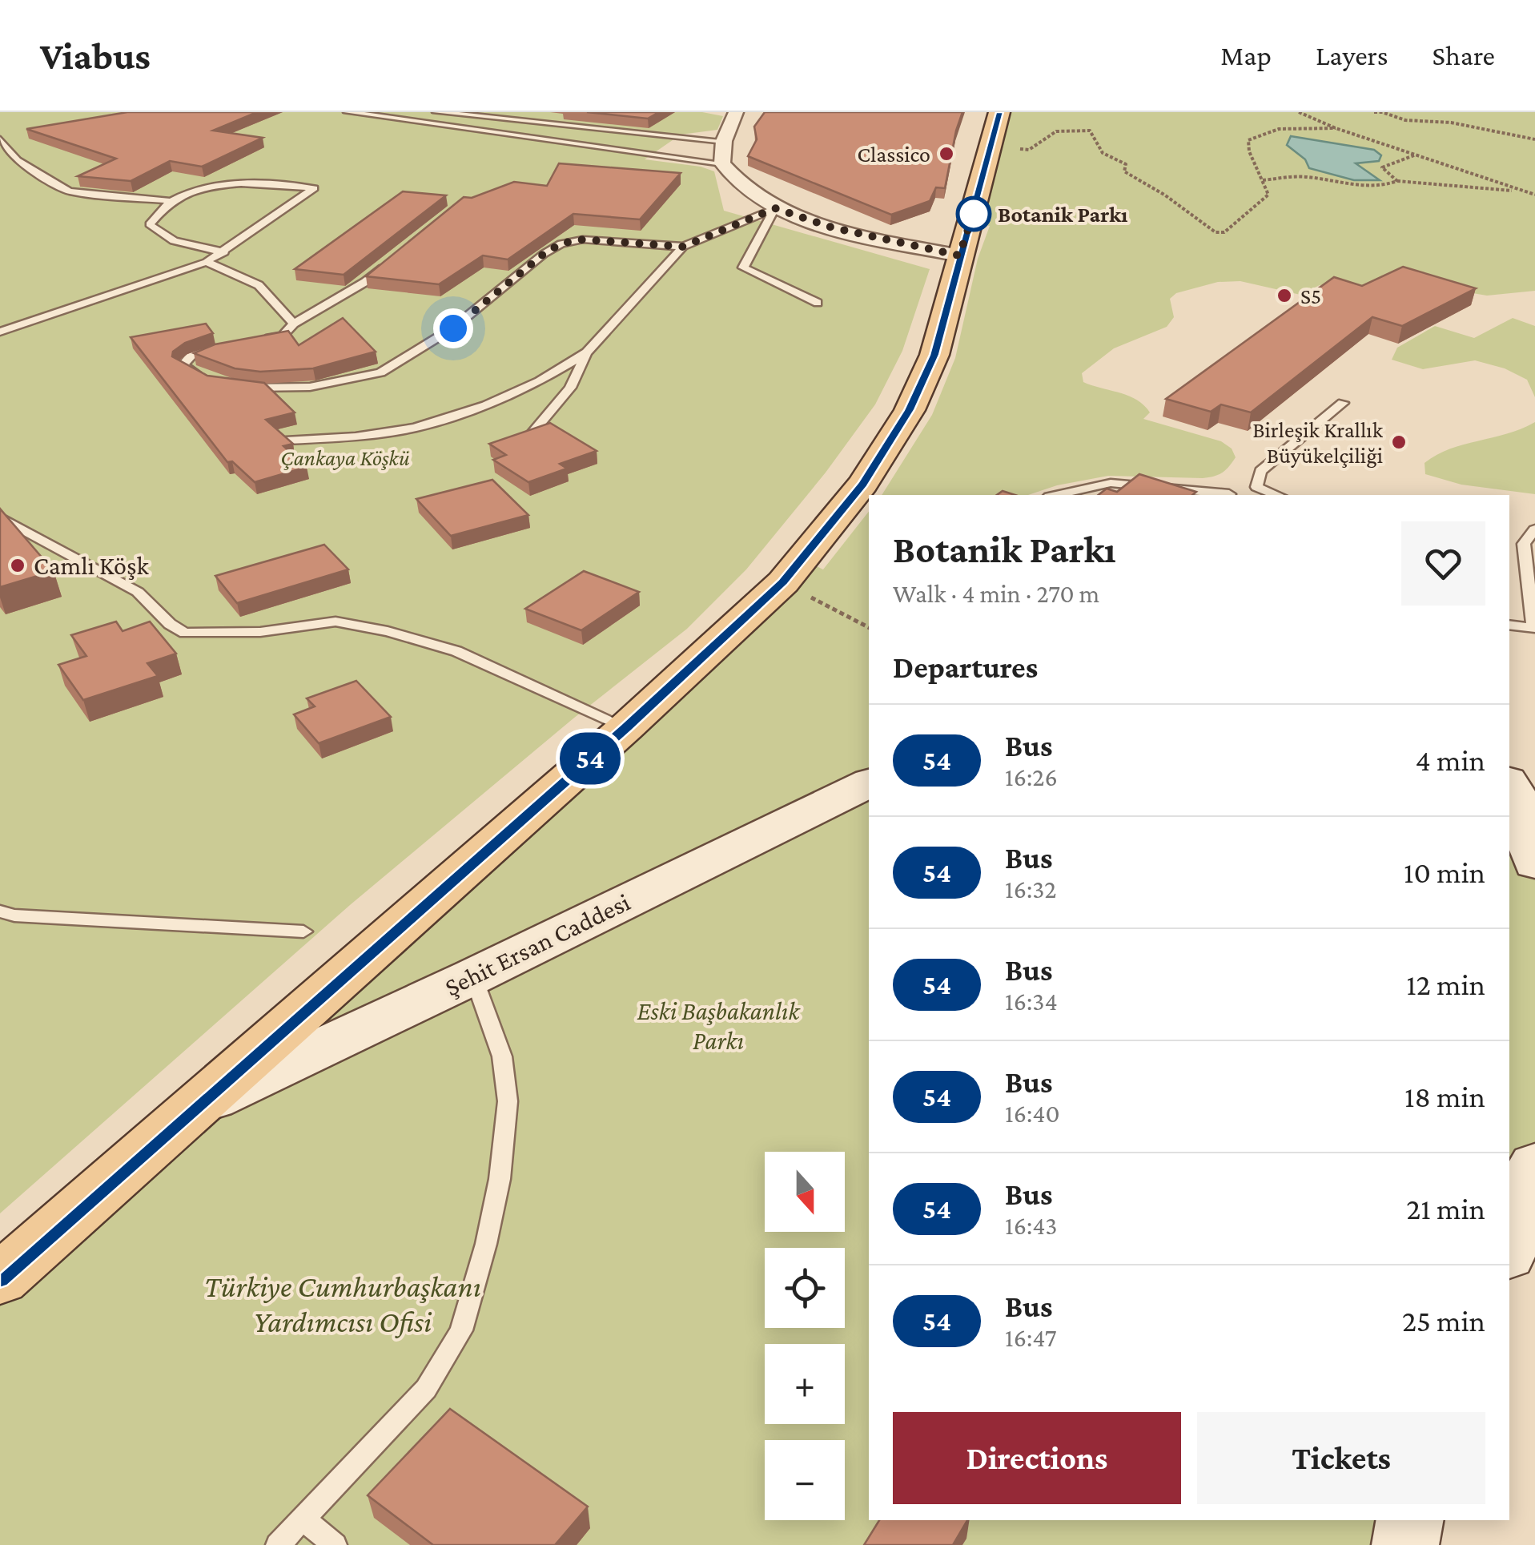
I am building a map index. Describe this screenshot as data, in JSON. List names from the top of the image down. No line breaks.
{"streets":{"main road":["Şehit Ersan Caddesi"]},"parks":["Çankaya Köşkü","Eski Başbakanlık Parkı","Türkiye Cumhurbaşkanı Yardımcısı Ofisi"],"places":["Classico","Botanik Parkı","S5","Birleşik Krallık Büyükelçiliği","Camlı Köşk"],"lines":["bus line 54"],"north":"bottom","page":{"header":"Viabus","nav":["Map","Layers","Share"],"on_map":"54","heading":[["Botanik Parkı","Walk · 4 min · 270 m"],"Departures"],"list":[{"mark":"54","name":"Bus","note":"16:26","value":"4 min"},{"mark":"54","name":"Bus","note":"16:32","value":"10 min"},{"mark":"54","name":"Bus","note":"16:34","value":"12 min"},{"mark":"54","name":"Bus","note":"16:40","value":"18 min"},{"mark":"54","name":"Bus","note":"16:43","value":"21 min"},{"mark":"54","name":"Bus","note":"16:47","value":"25 min"}],"map_buttons":["+","−"],"buttons":["Directions","Tickets"]}}
